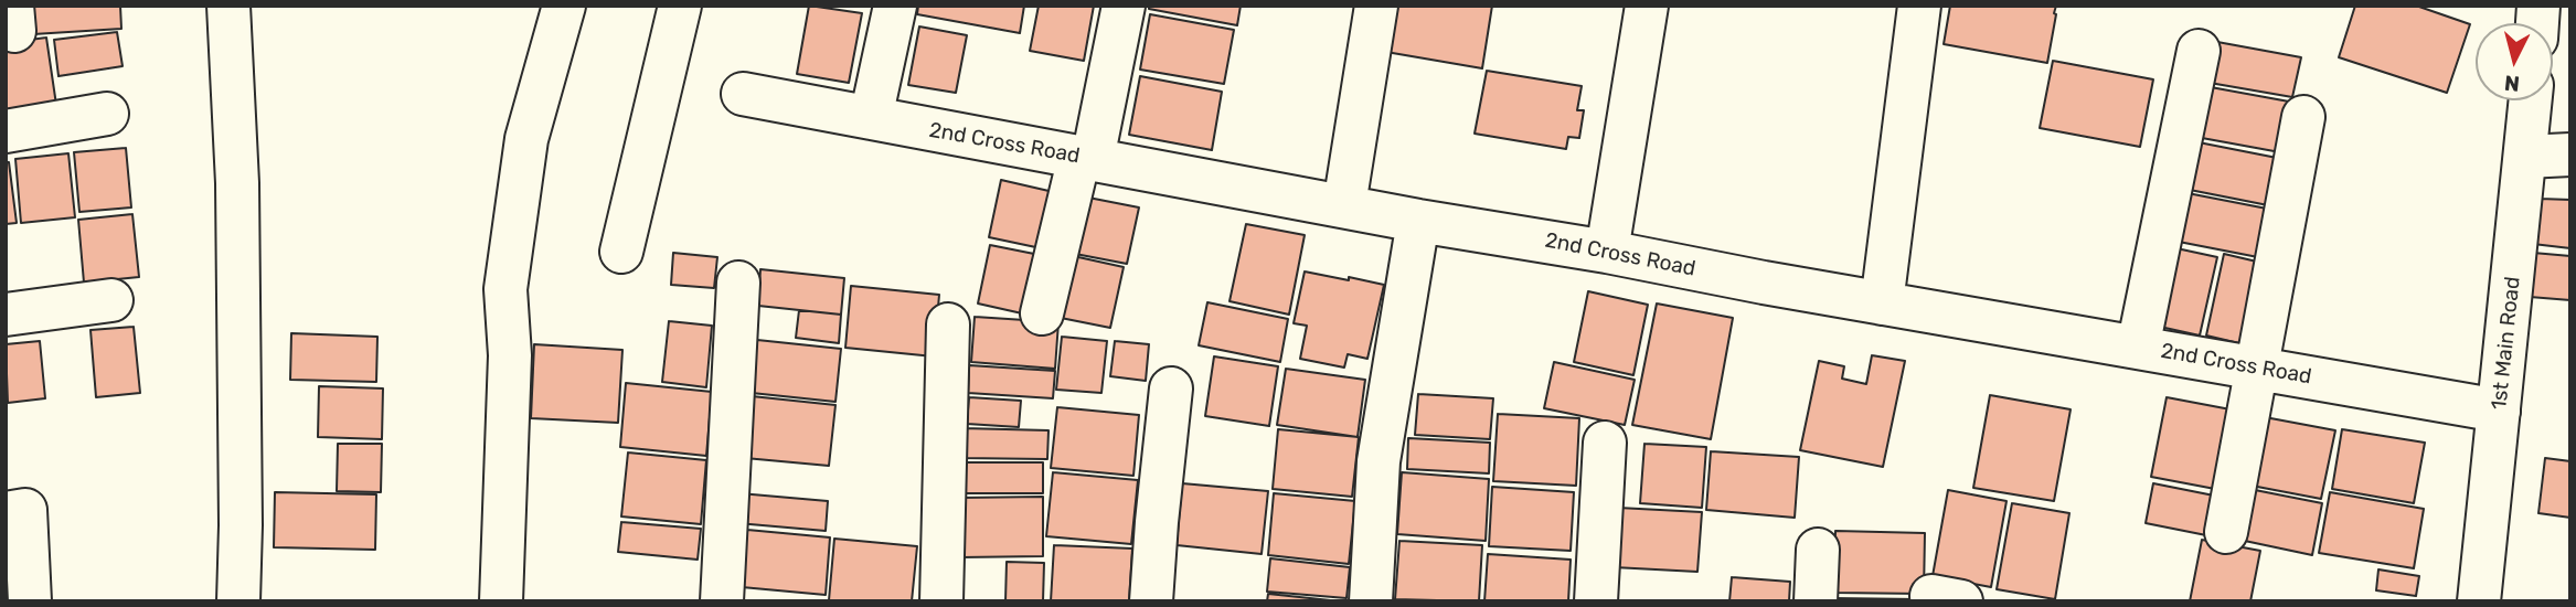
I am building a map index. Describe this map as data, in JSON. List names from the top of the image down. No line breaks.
{"streets":{"street":["2nd Cross Road","1st Main Road"]},"crossings":[["2nd Cross Road","1st Main Road"]],"north":"bottom"}
